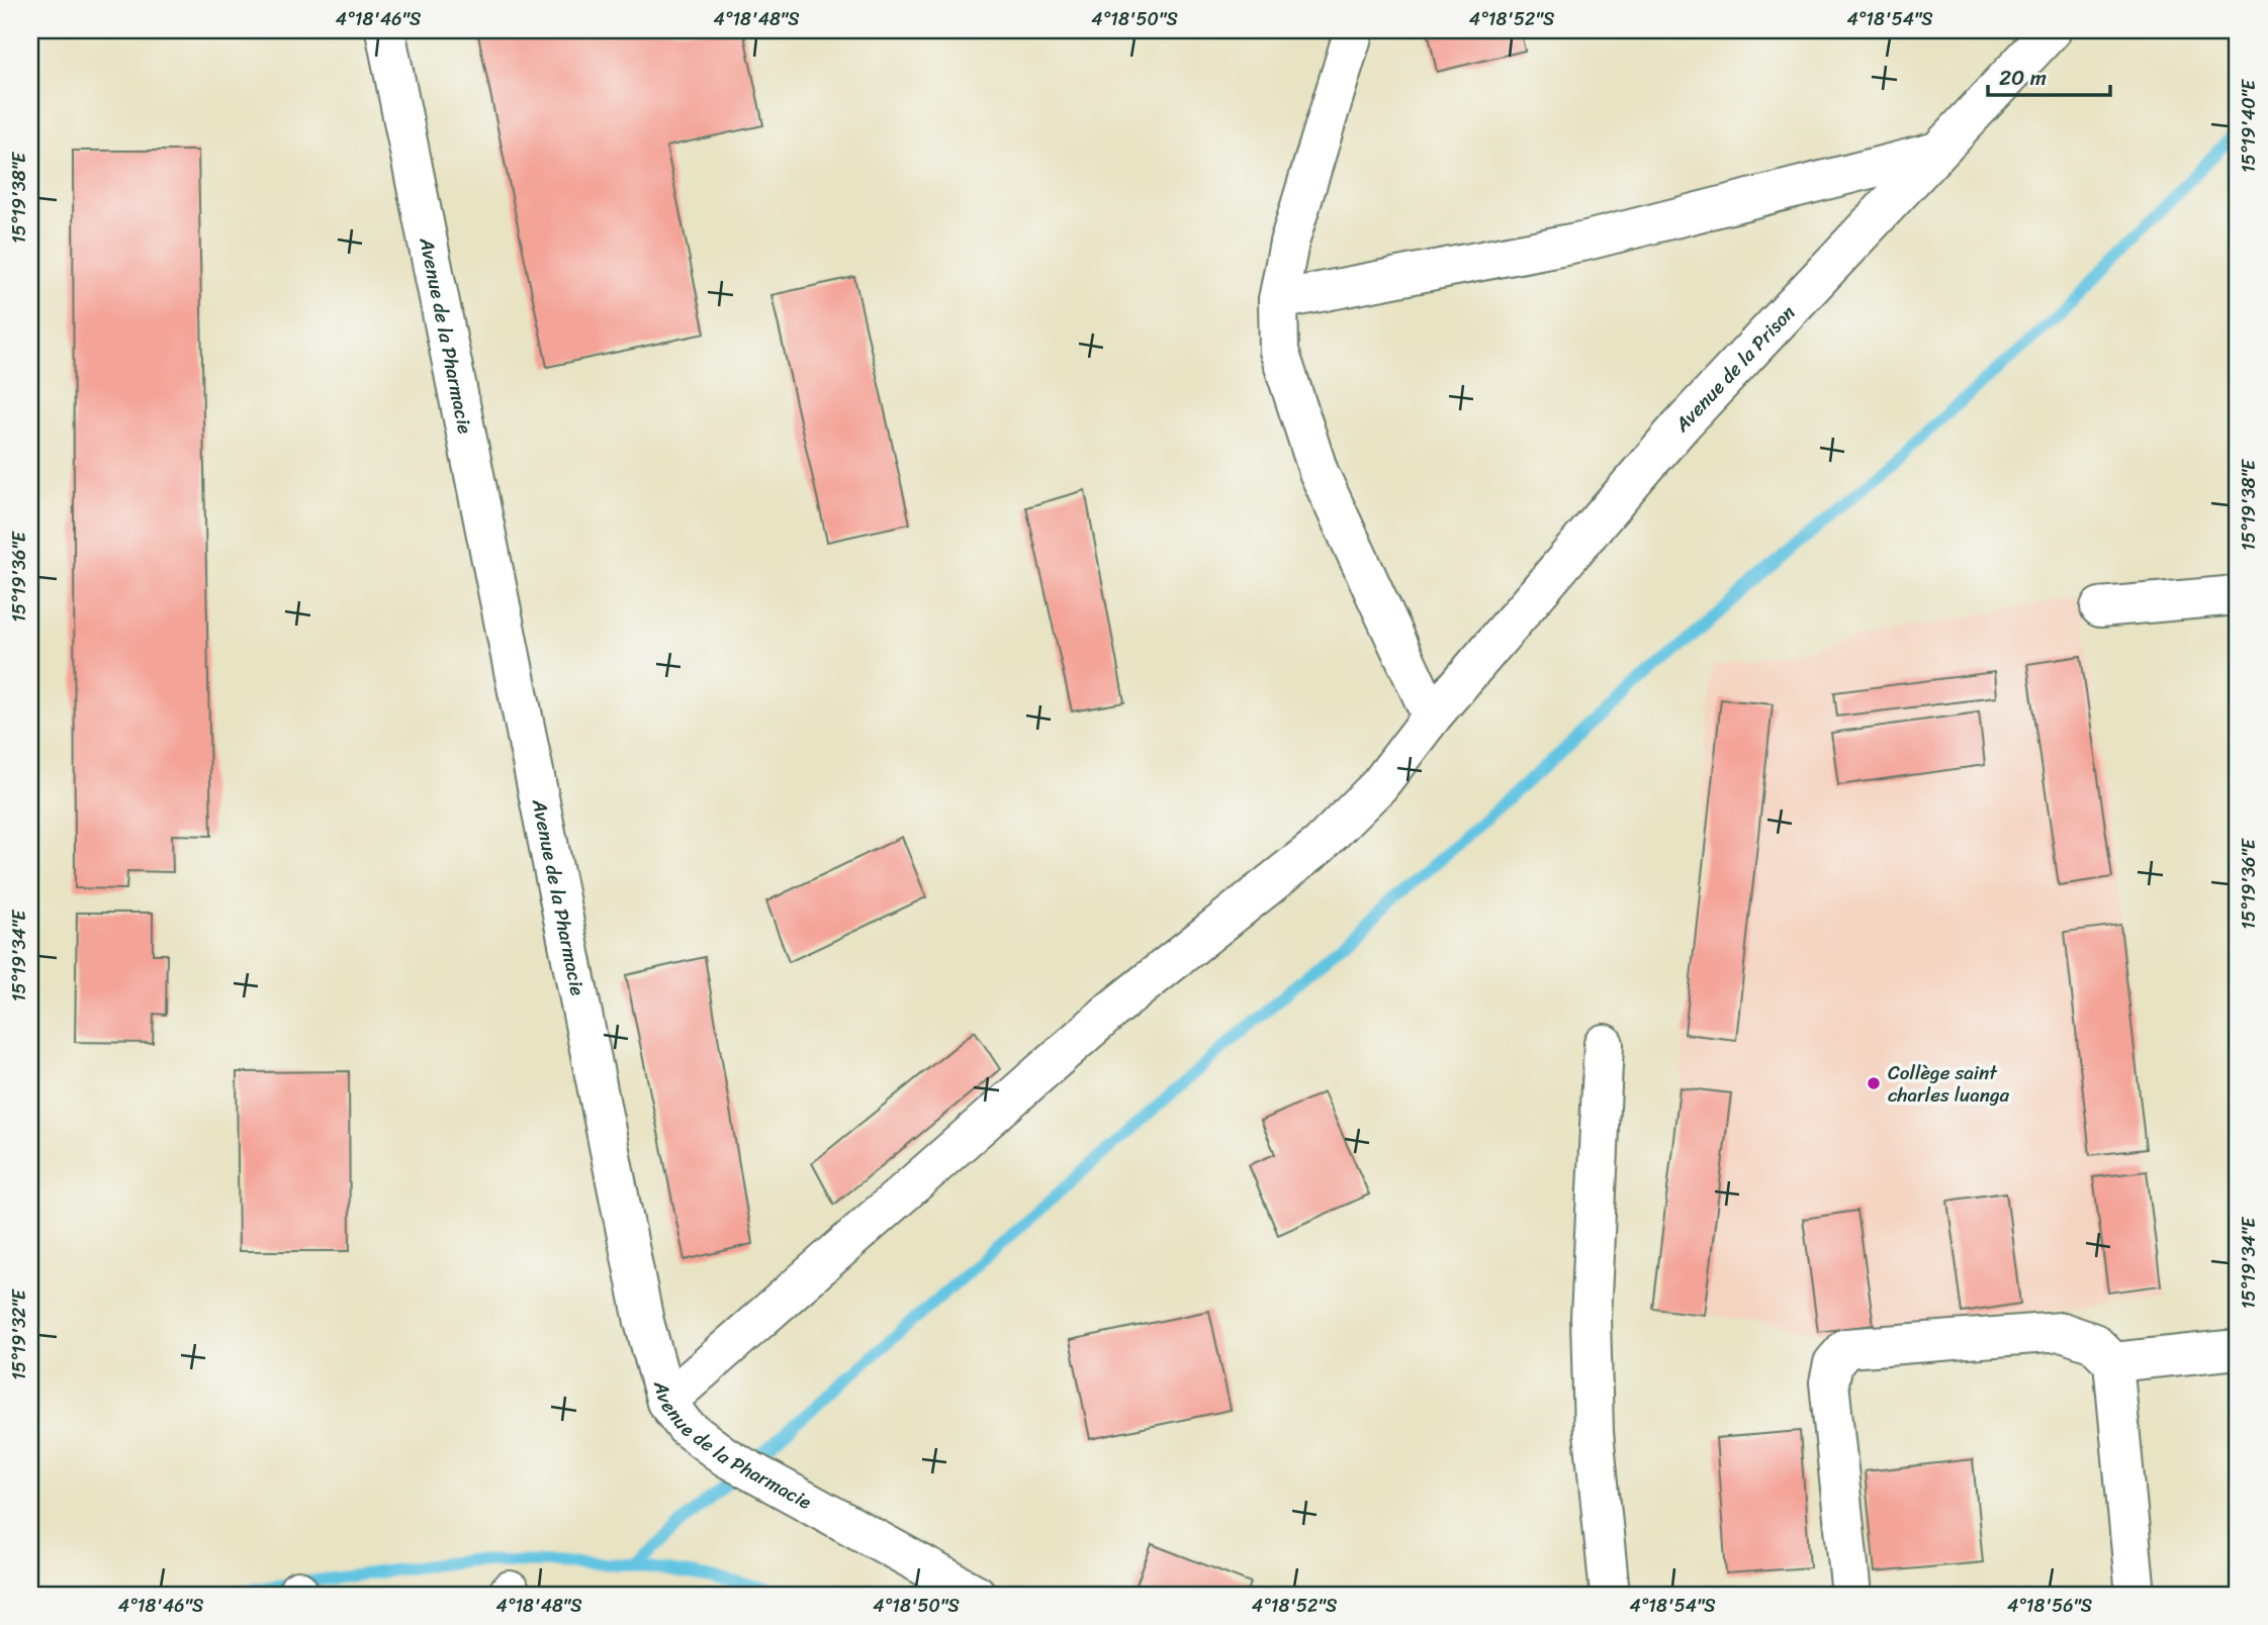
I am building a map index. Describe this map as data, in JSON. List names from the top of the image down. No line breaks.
{"streets":{"street":["Avenue de la Pharmacie","Avenue de la Prison"]},"crossings":[["Avenue de la Pharmacie","Avenue de la Prison"]],"places":["Collège saint charles luanga"],"scale_bar":"20 m","coordinates":["4°18'46\"S","4°18'48\"S","4°18'50\"S","4°18'52\"S","4°18'54\"S","15°19'40\"E","15°19'38\"E","15°19'36\"E","15°19'34\"E","15°19'32\"E","4°18'56\"S"]}
